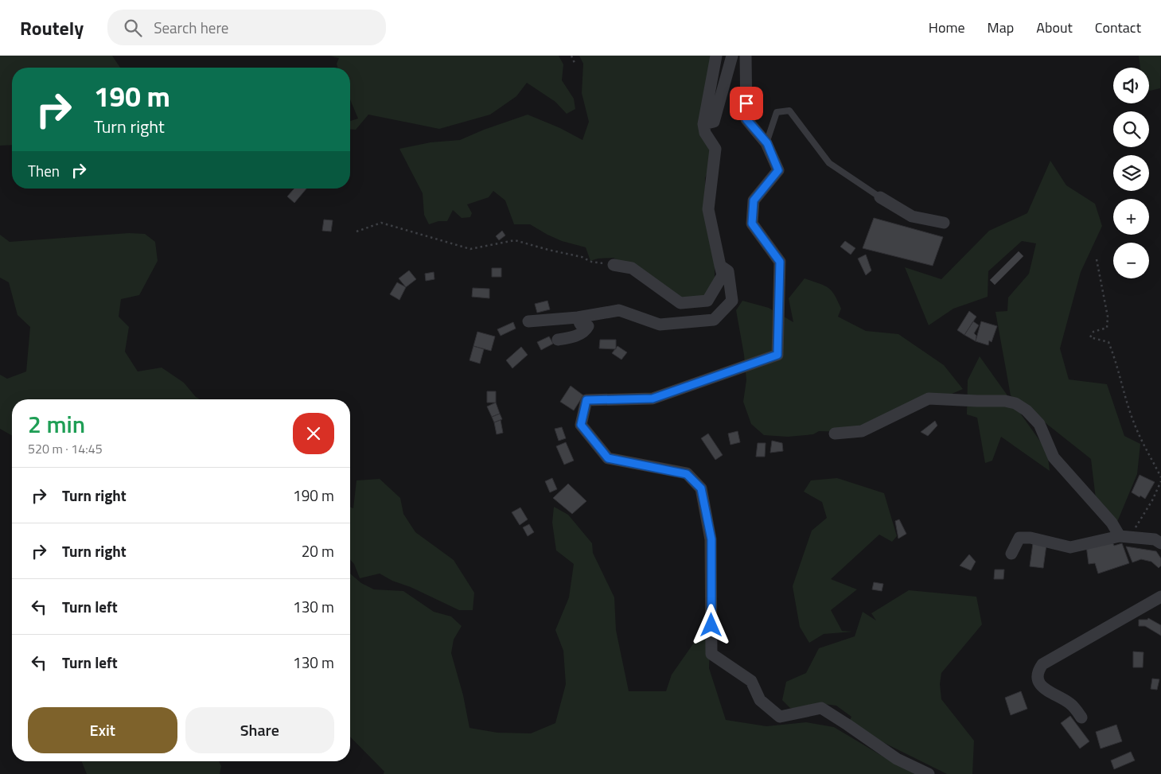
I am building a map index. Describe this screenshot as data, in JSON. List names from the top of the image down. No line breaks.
{"page":{"header":"Routely","search":"Search here","nav":["Home","Map","About","Contact"],"map_buttons":["+","−"],"turn":["190 m","Turn right"],"then":"Then","heading":["2 min","520 m · 14:45"],"list":[{"name":"Turn right","value":"190 m"},{"name":"Turn right","value":"20 m"},{"name":"Turn left","value":"130 m"},{"name":"Turn left","value":"130 m"}],"buttons":["Exit","Share"]}}
